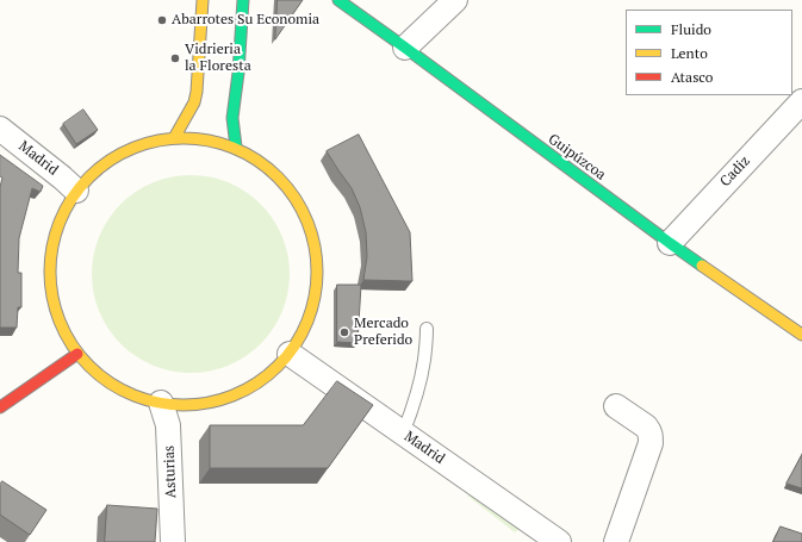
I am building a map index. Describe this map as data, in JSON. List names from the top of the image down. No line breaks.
{"streets":{"main road":["Guipúzcoa"],"street":["Madrid","Cadiz","Asturias"]},"crossings":[["Guipúzcoa","Cadiz"]],"places":["Abarrotes Su Economia","Vidrieria la Floresta","Mercado Preferido"],"legend":["Fluido","Lento","Atasco"]}
